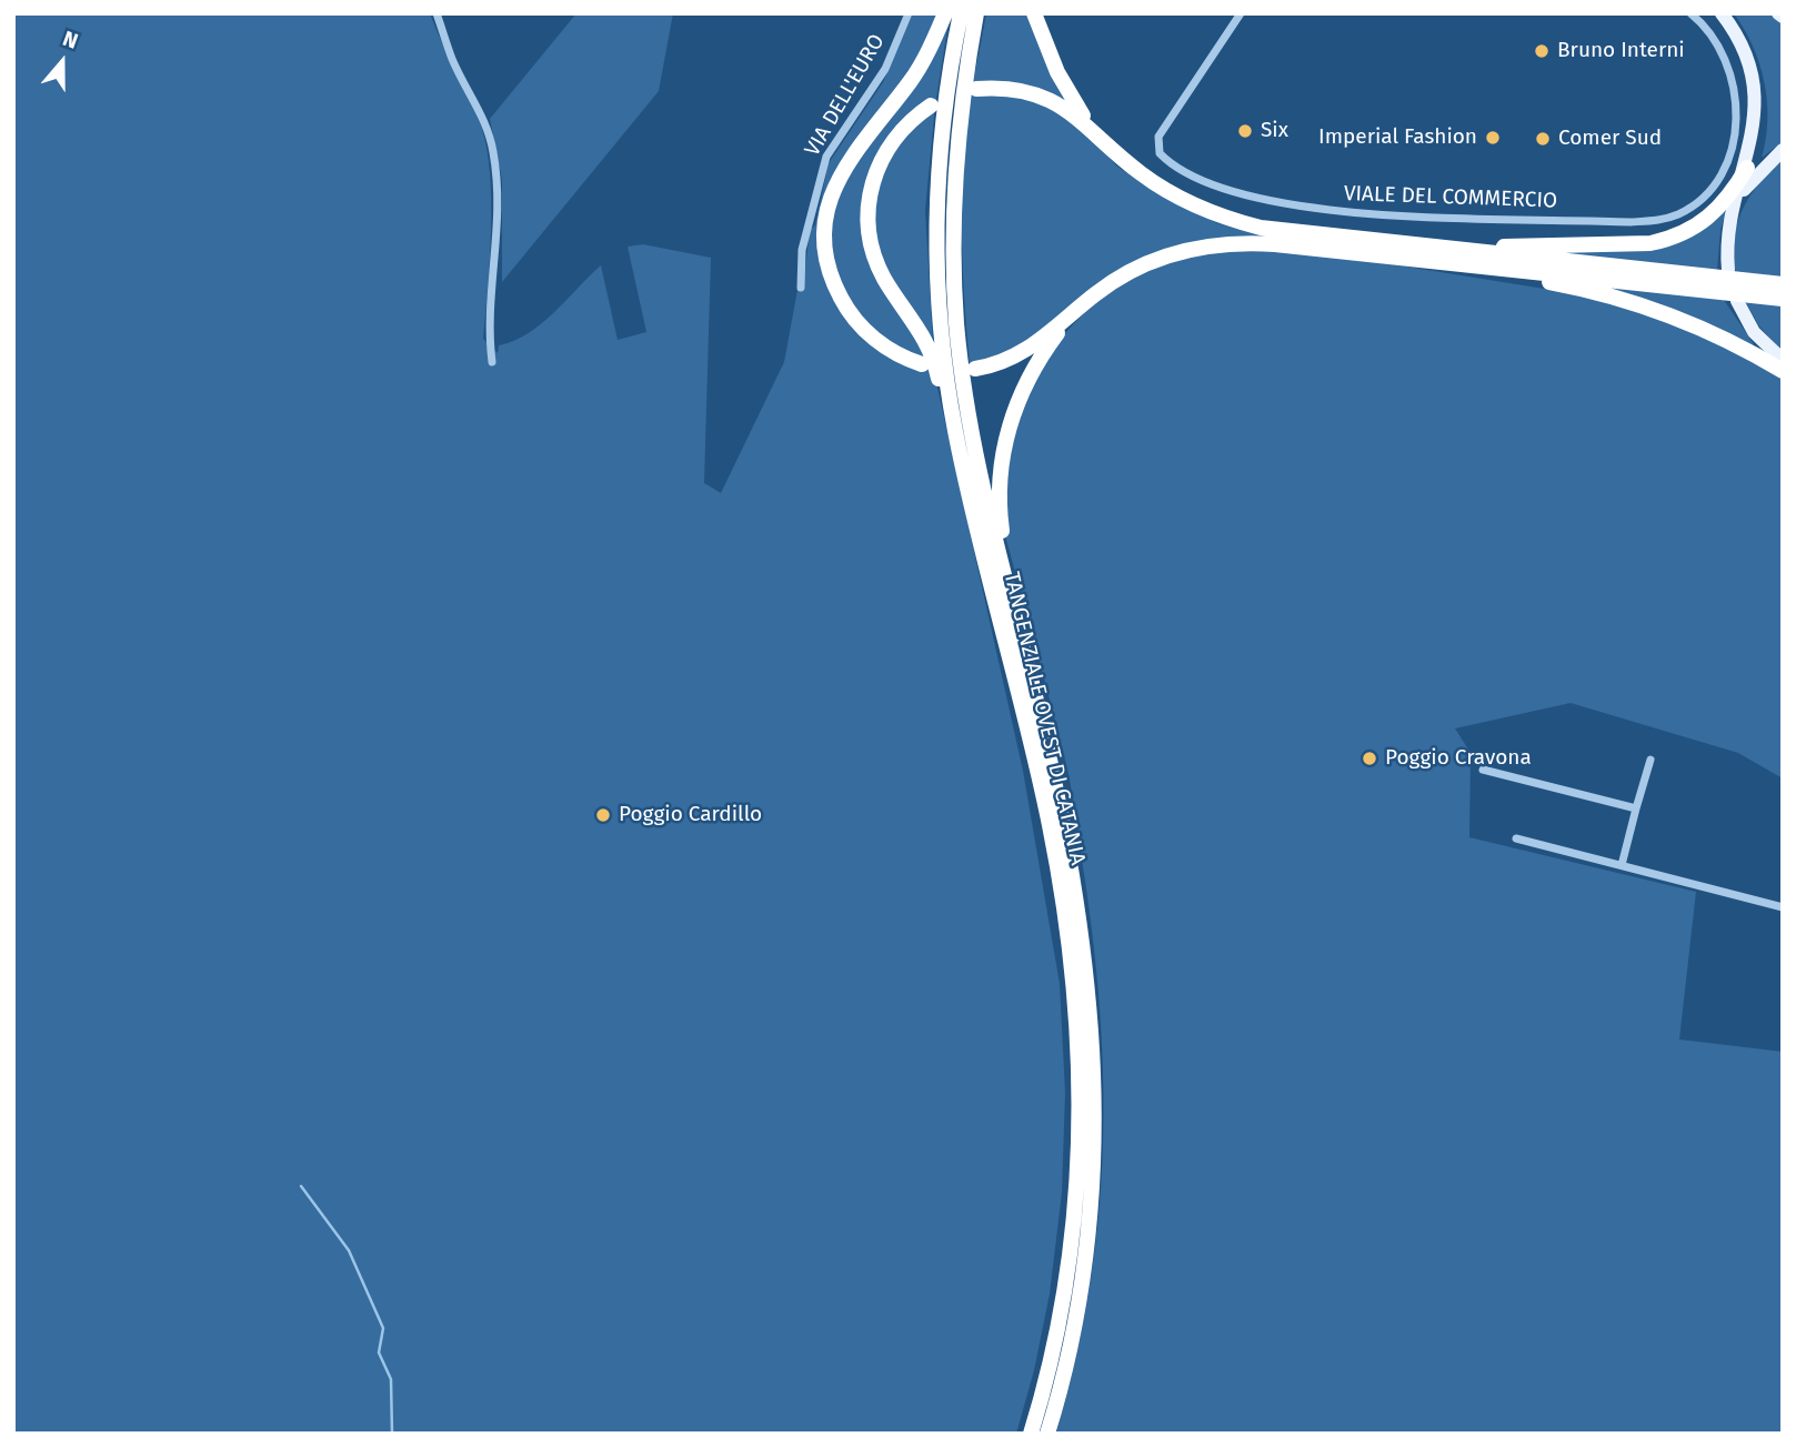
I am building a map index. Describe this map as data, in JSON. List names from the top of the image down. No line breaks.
{"streets":{"highway":["TANGENZIALE OVEST DI CATANIA"],"street":["VIA DELL'EURO","VIALE DEL COMMERCIO"]},"places":["Bruno Interni","Six","Imperial Fashion","Comer Sud","Poggio Cravona","Poggio Cardillo"],"north":"top"}
